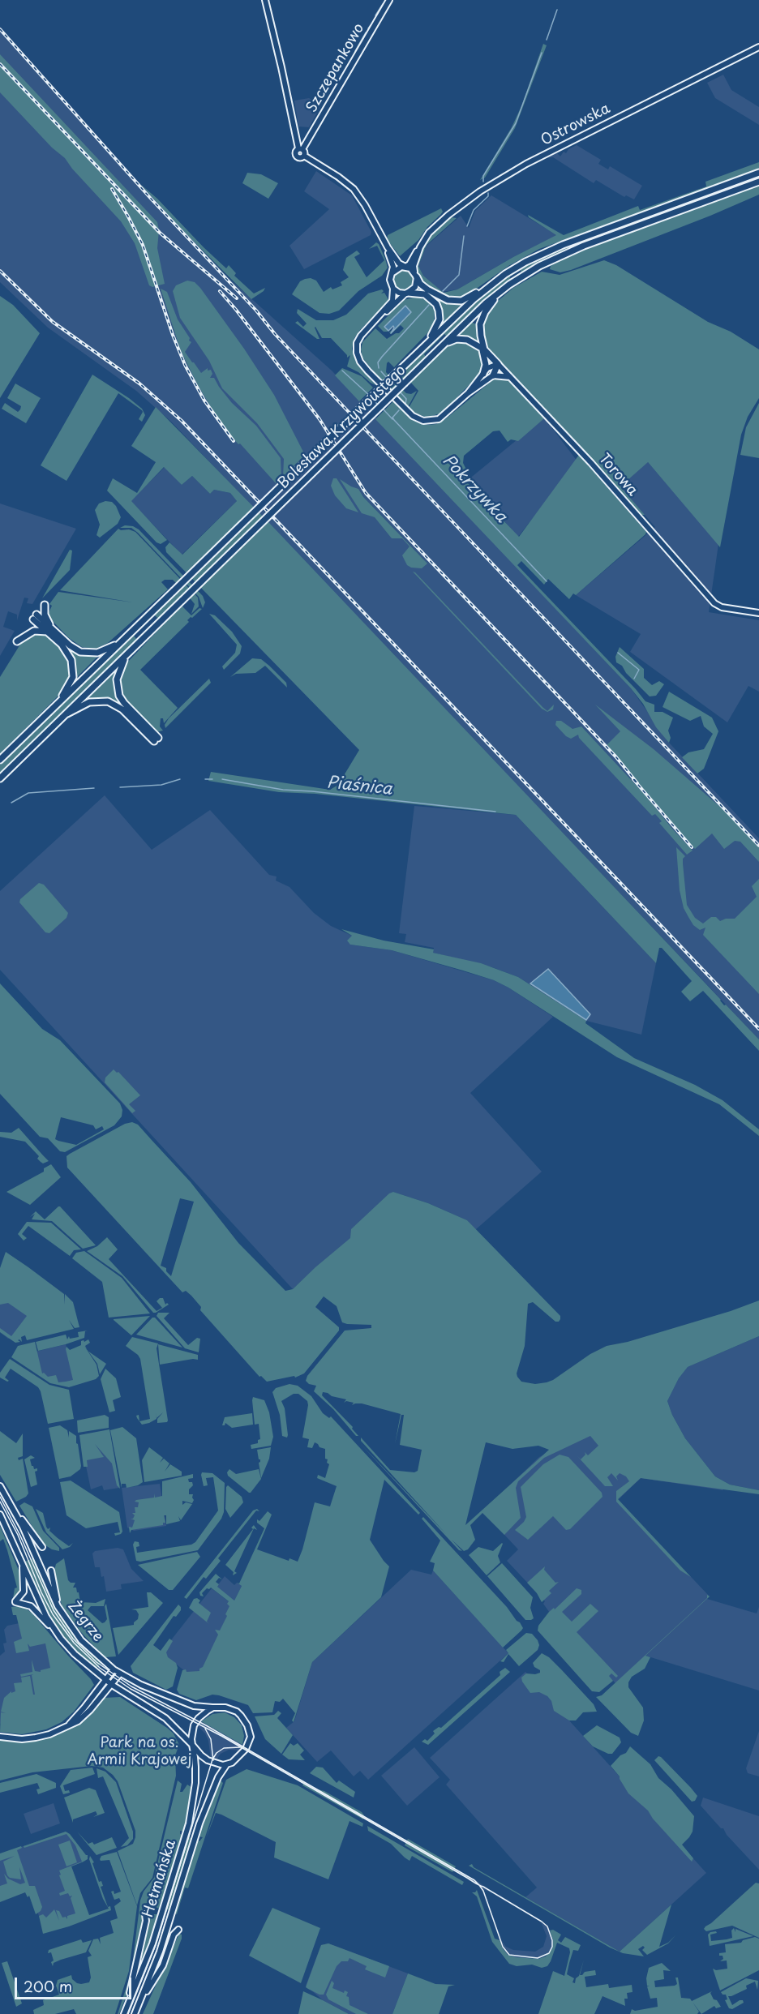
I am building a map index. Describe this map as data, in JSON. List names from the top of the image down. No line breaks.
{"streets":{"main road":["Bolesława Krzywoustego"],"street":["Szczepankowo","Ostrowska","Torowa","Żegrze","Hetmańska"]},"crossings":[["Żegrze","Hetmańska"]],"water":["Pokrzywka","Piaśnica"],"parks":["Park na os. Armii Krajowej"],"scale_bar":"200 m"}
